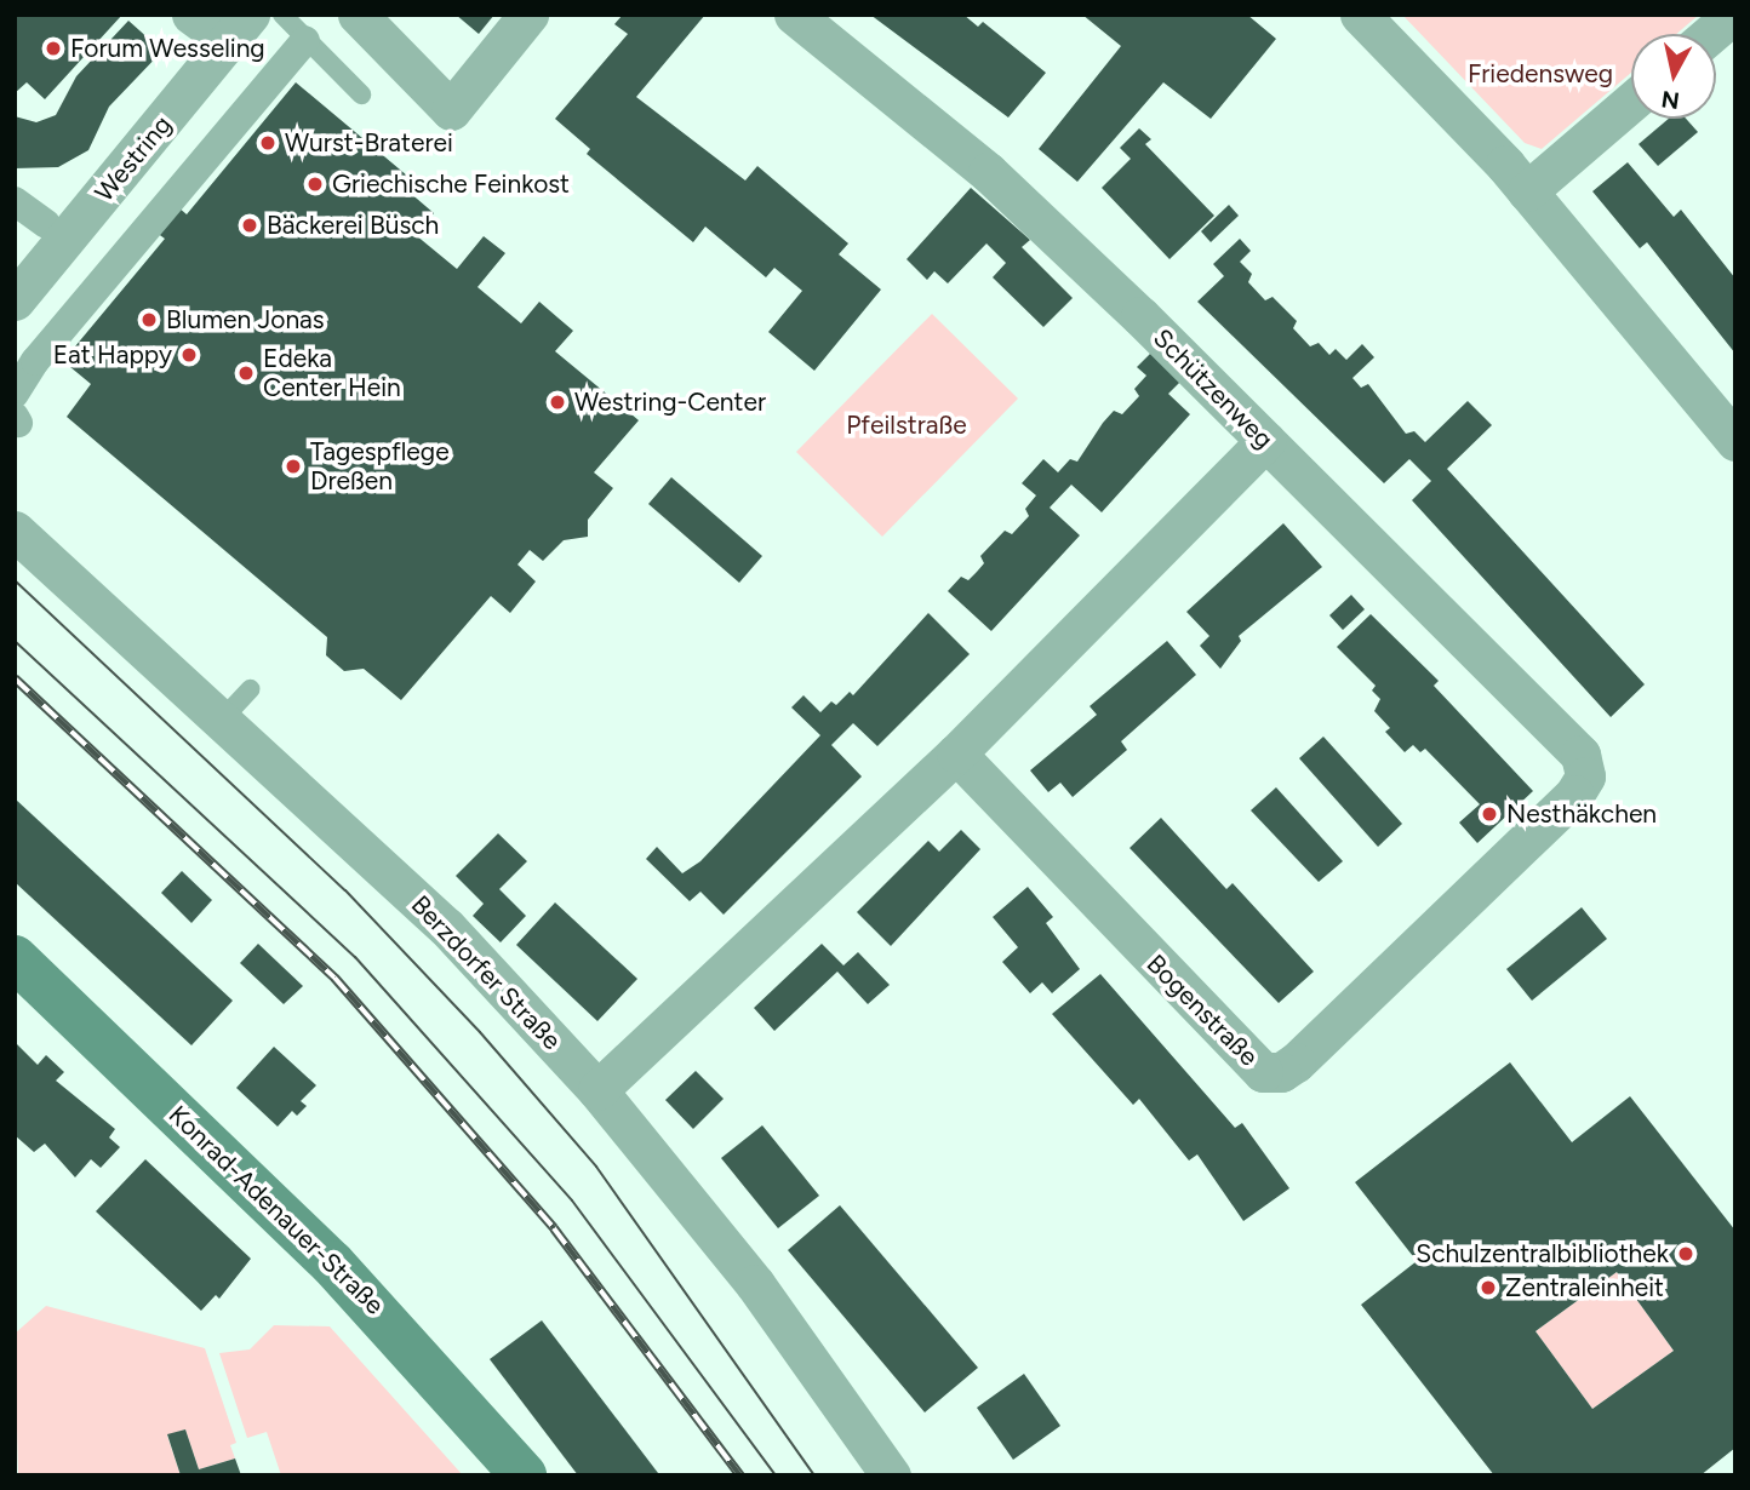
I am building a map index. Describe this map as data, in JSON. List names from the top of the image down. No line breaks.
{"streets":{"main road":["Konrad-Adenauer-Straße"],"street":["Westring","Schützenweg","Berzdorfer Straße","Bogenstraße"]},"crossings":[["Schützenweg","Bogenstraße"]],"parks":["Friedensweg","Pfeilstraße"],"places":["Forum Wesseling","Wurst-Braterei","Griechische Feinkost","Bäckerei Büsch","Blumen Jonas","Eat Happy","Edeka Center Hein","Westring-Center","Tagespflege Dreßen","Nesthäkchen","Schulzentralbibliothek","Zentraleinheit"],"north":"bottom"}
